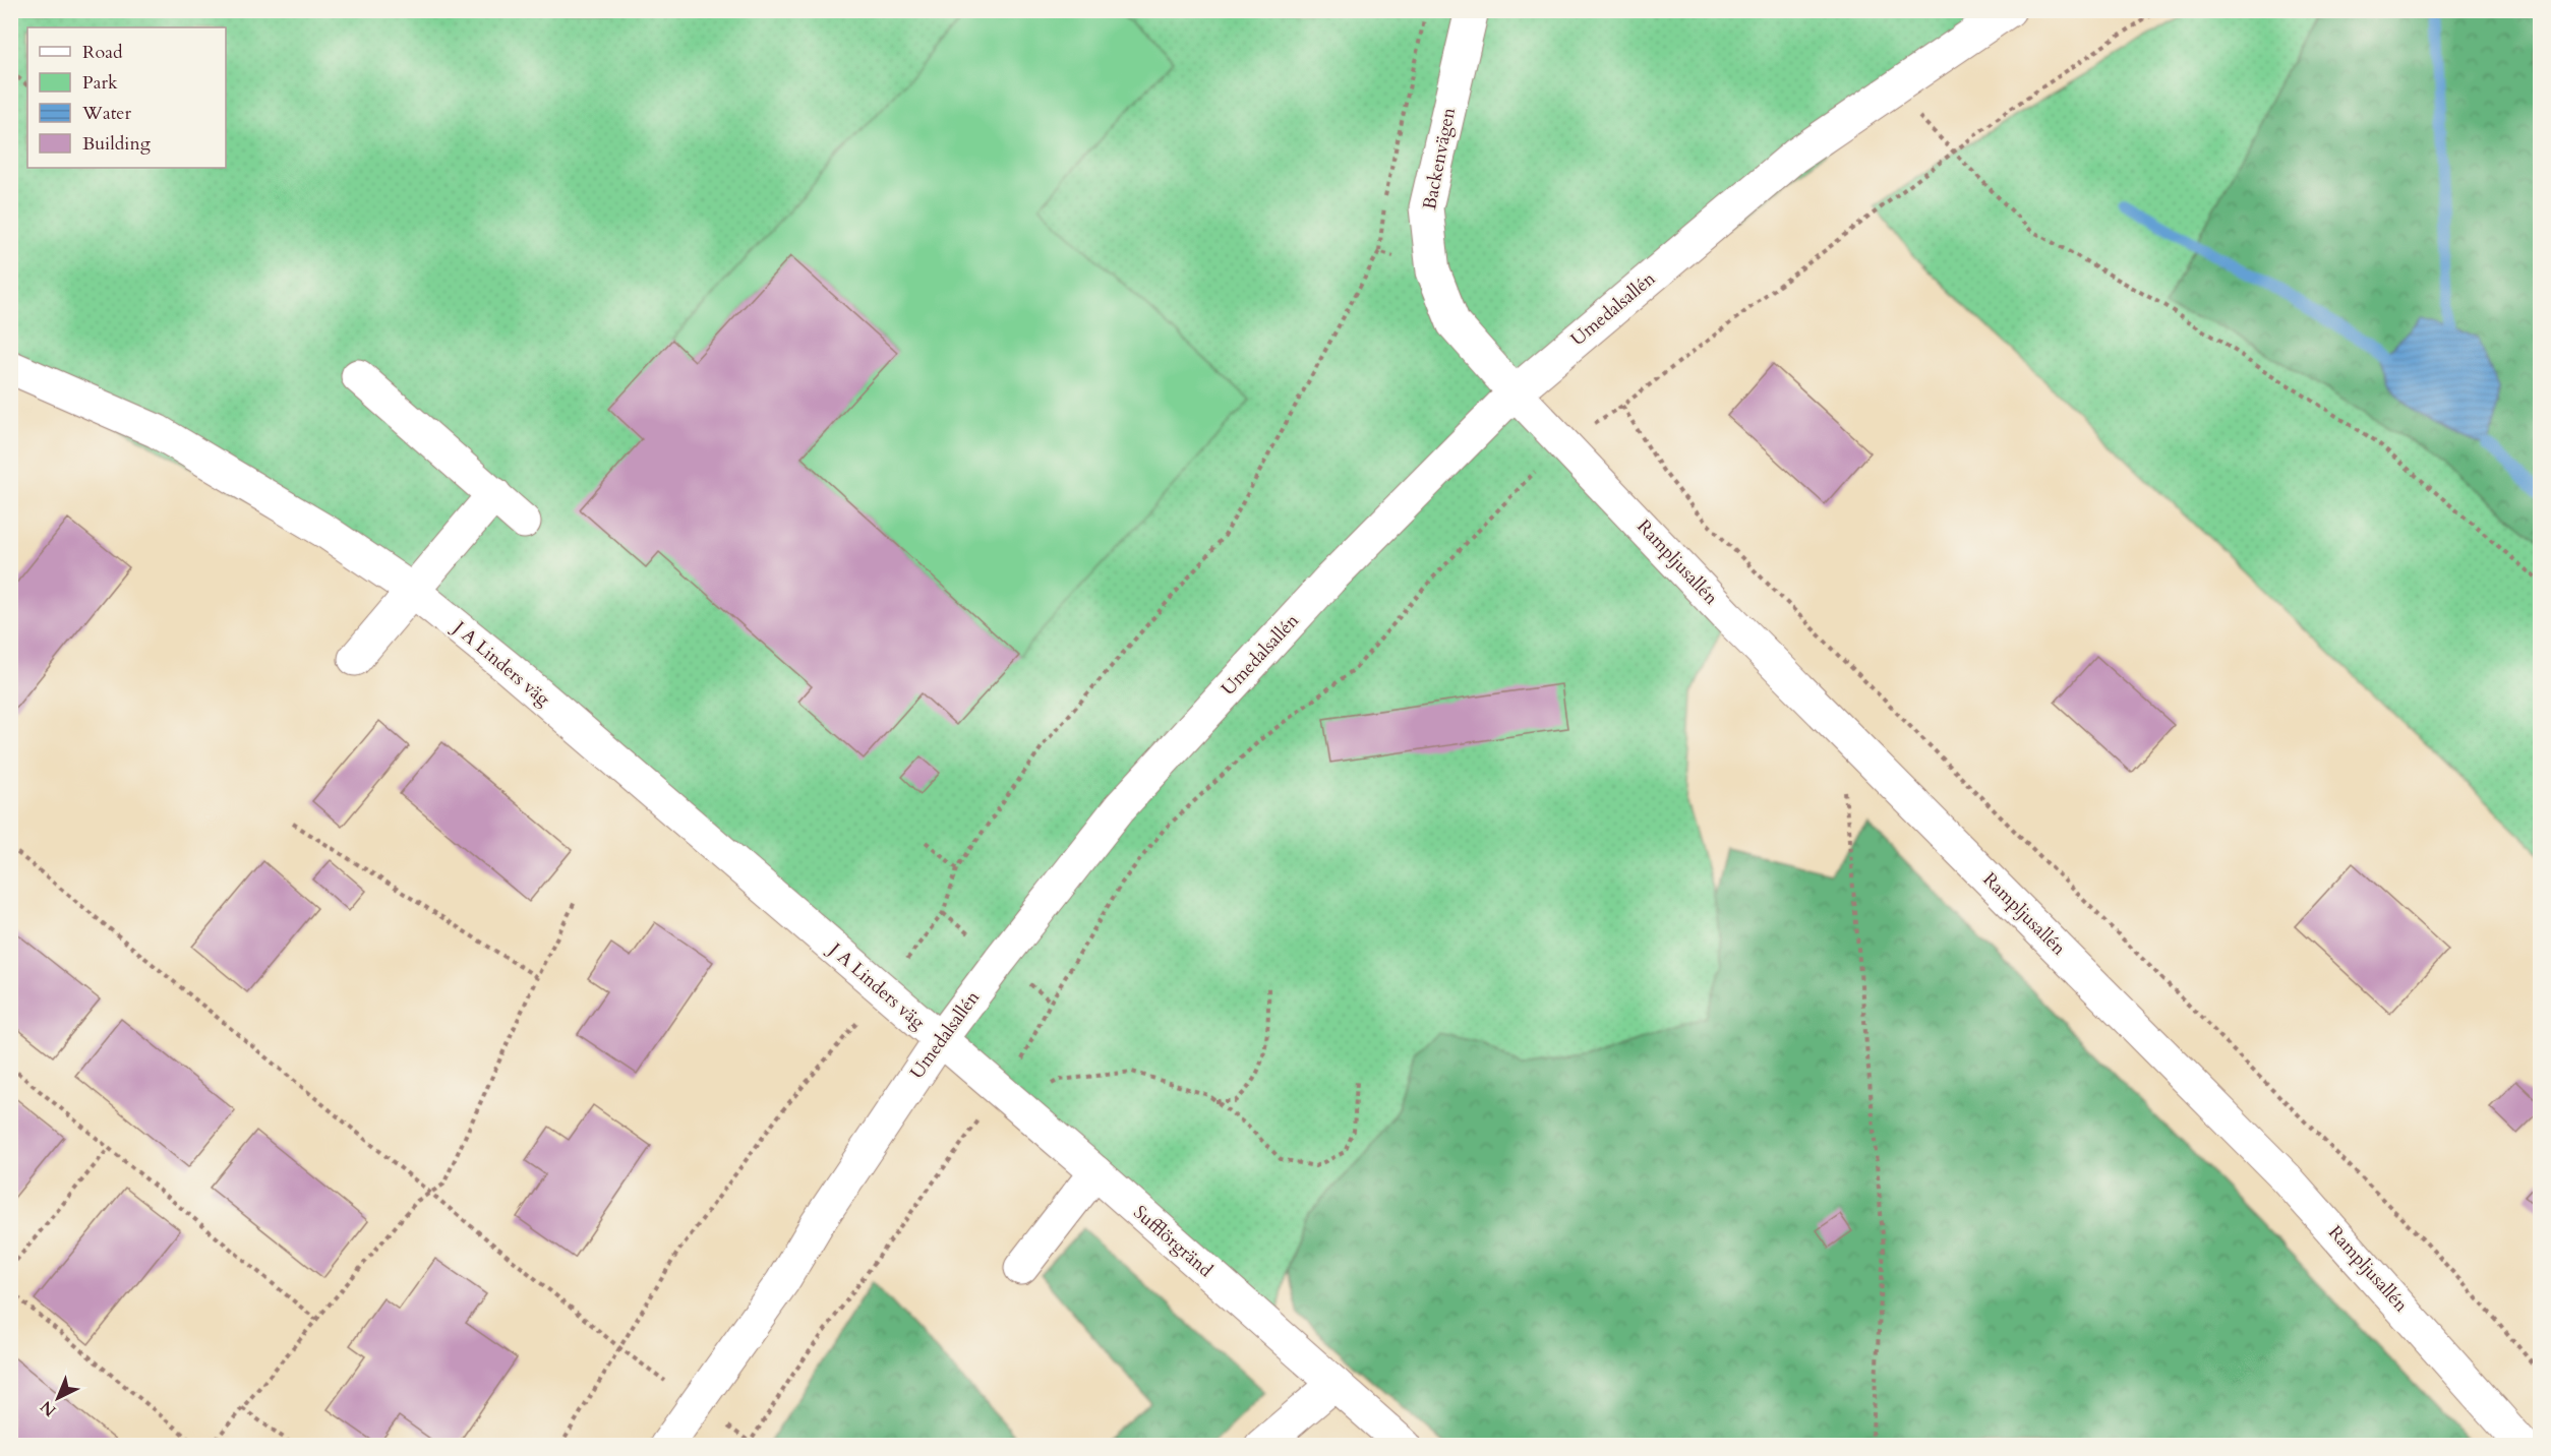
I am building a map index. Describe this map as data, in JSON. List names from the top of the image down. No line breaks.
{"streets":{"street":["Backenvägen","Umedalsallén","Rampljusallén","J A Linders väg","Sufflörgränd"]},"crossings":[["Backenvägen","Umedalsallén"],["Backenvägen","Rampljusallén"],["Umedalsallén","Rampljusallén"],["Umedalsallén","J A Linders väg"],["Umedalsallén","Sufflörgränd"],["J A Linders väg","Sufflörgränd"]],"legend":["Road","Park","Water","Building"],"north":"bottom left"}
